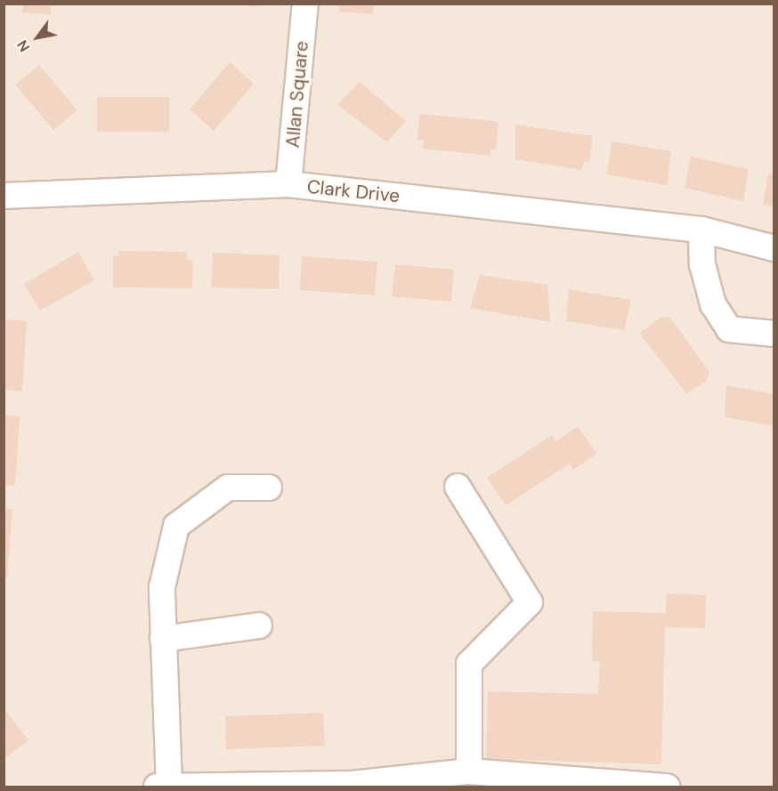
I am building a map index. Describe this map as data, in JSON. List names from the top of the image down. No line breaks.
{"streets":{"street":["Allan Square","Clark Drive"]},"crossings":[["Allan Square","Clark Drive"]],"north":"bottom left"}
